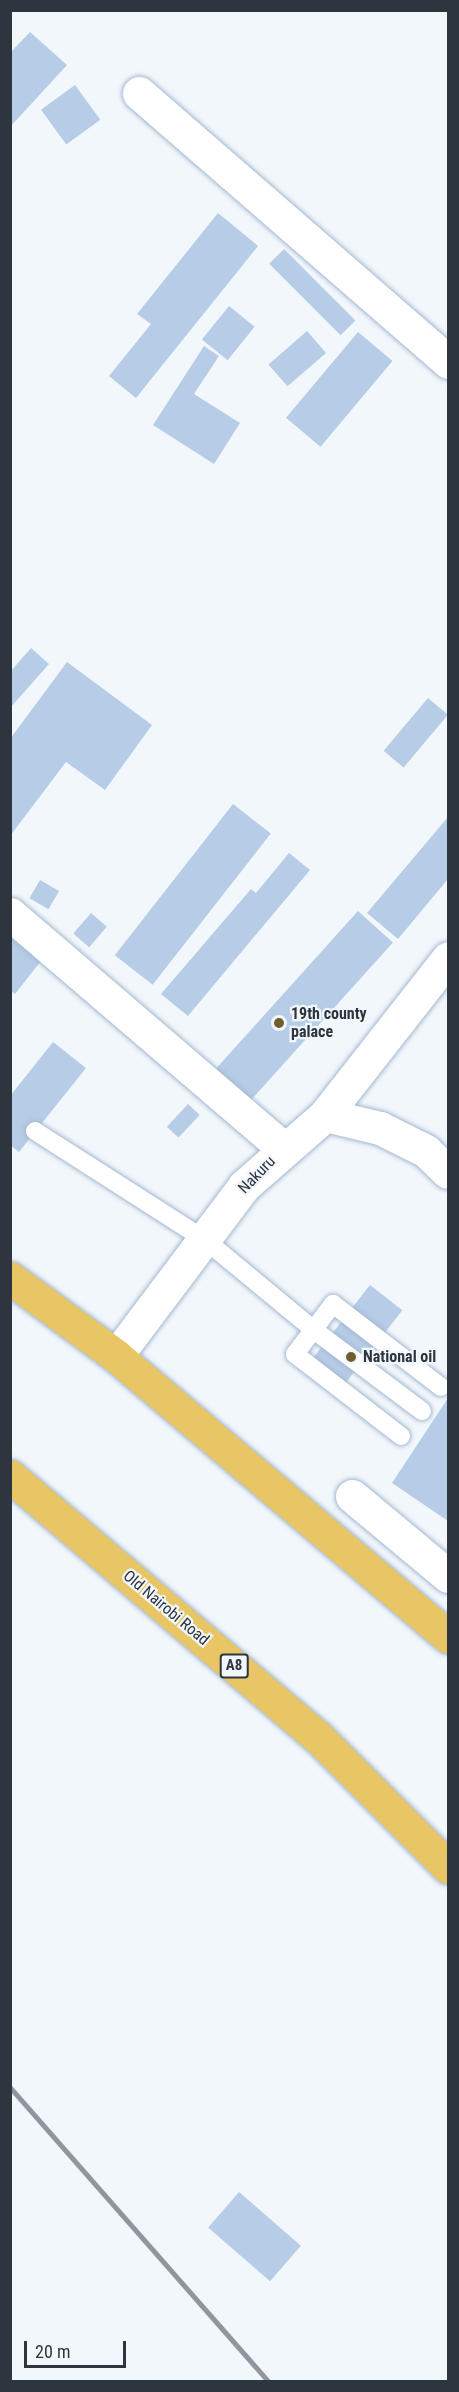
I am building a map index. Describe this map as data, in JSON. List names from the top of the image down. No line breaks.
{"streets":{"highway":["Old Nairobi Road","A8"],"street":["Nakuru"]},"places":["19th county palace","National oil"],"scale_bar":"20 m"}
